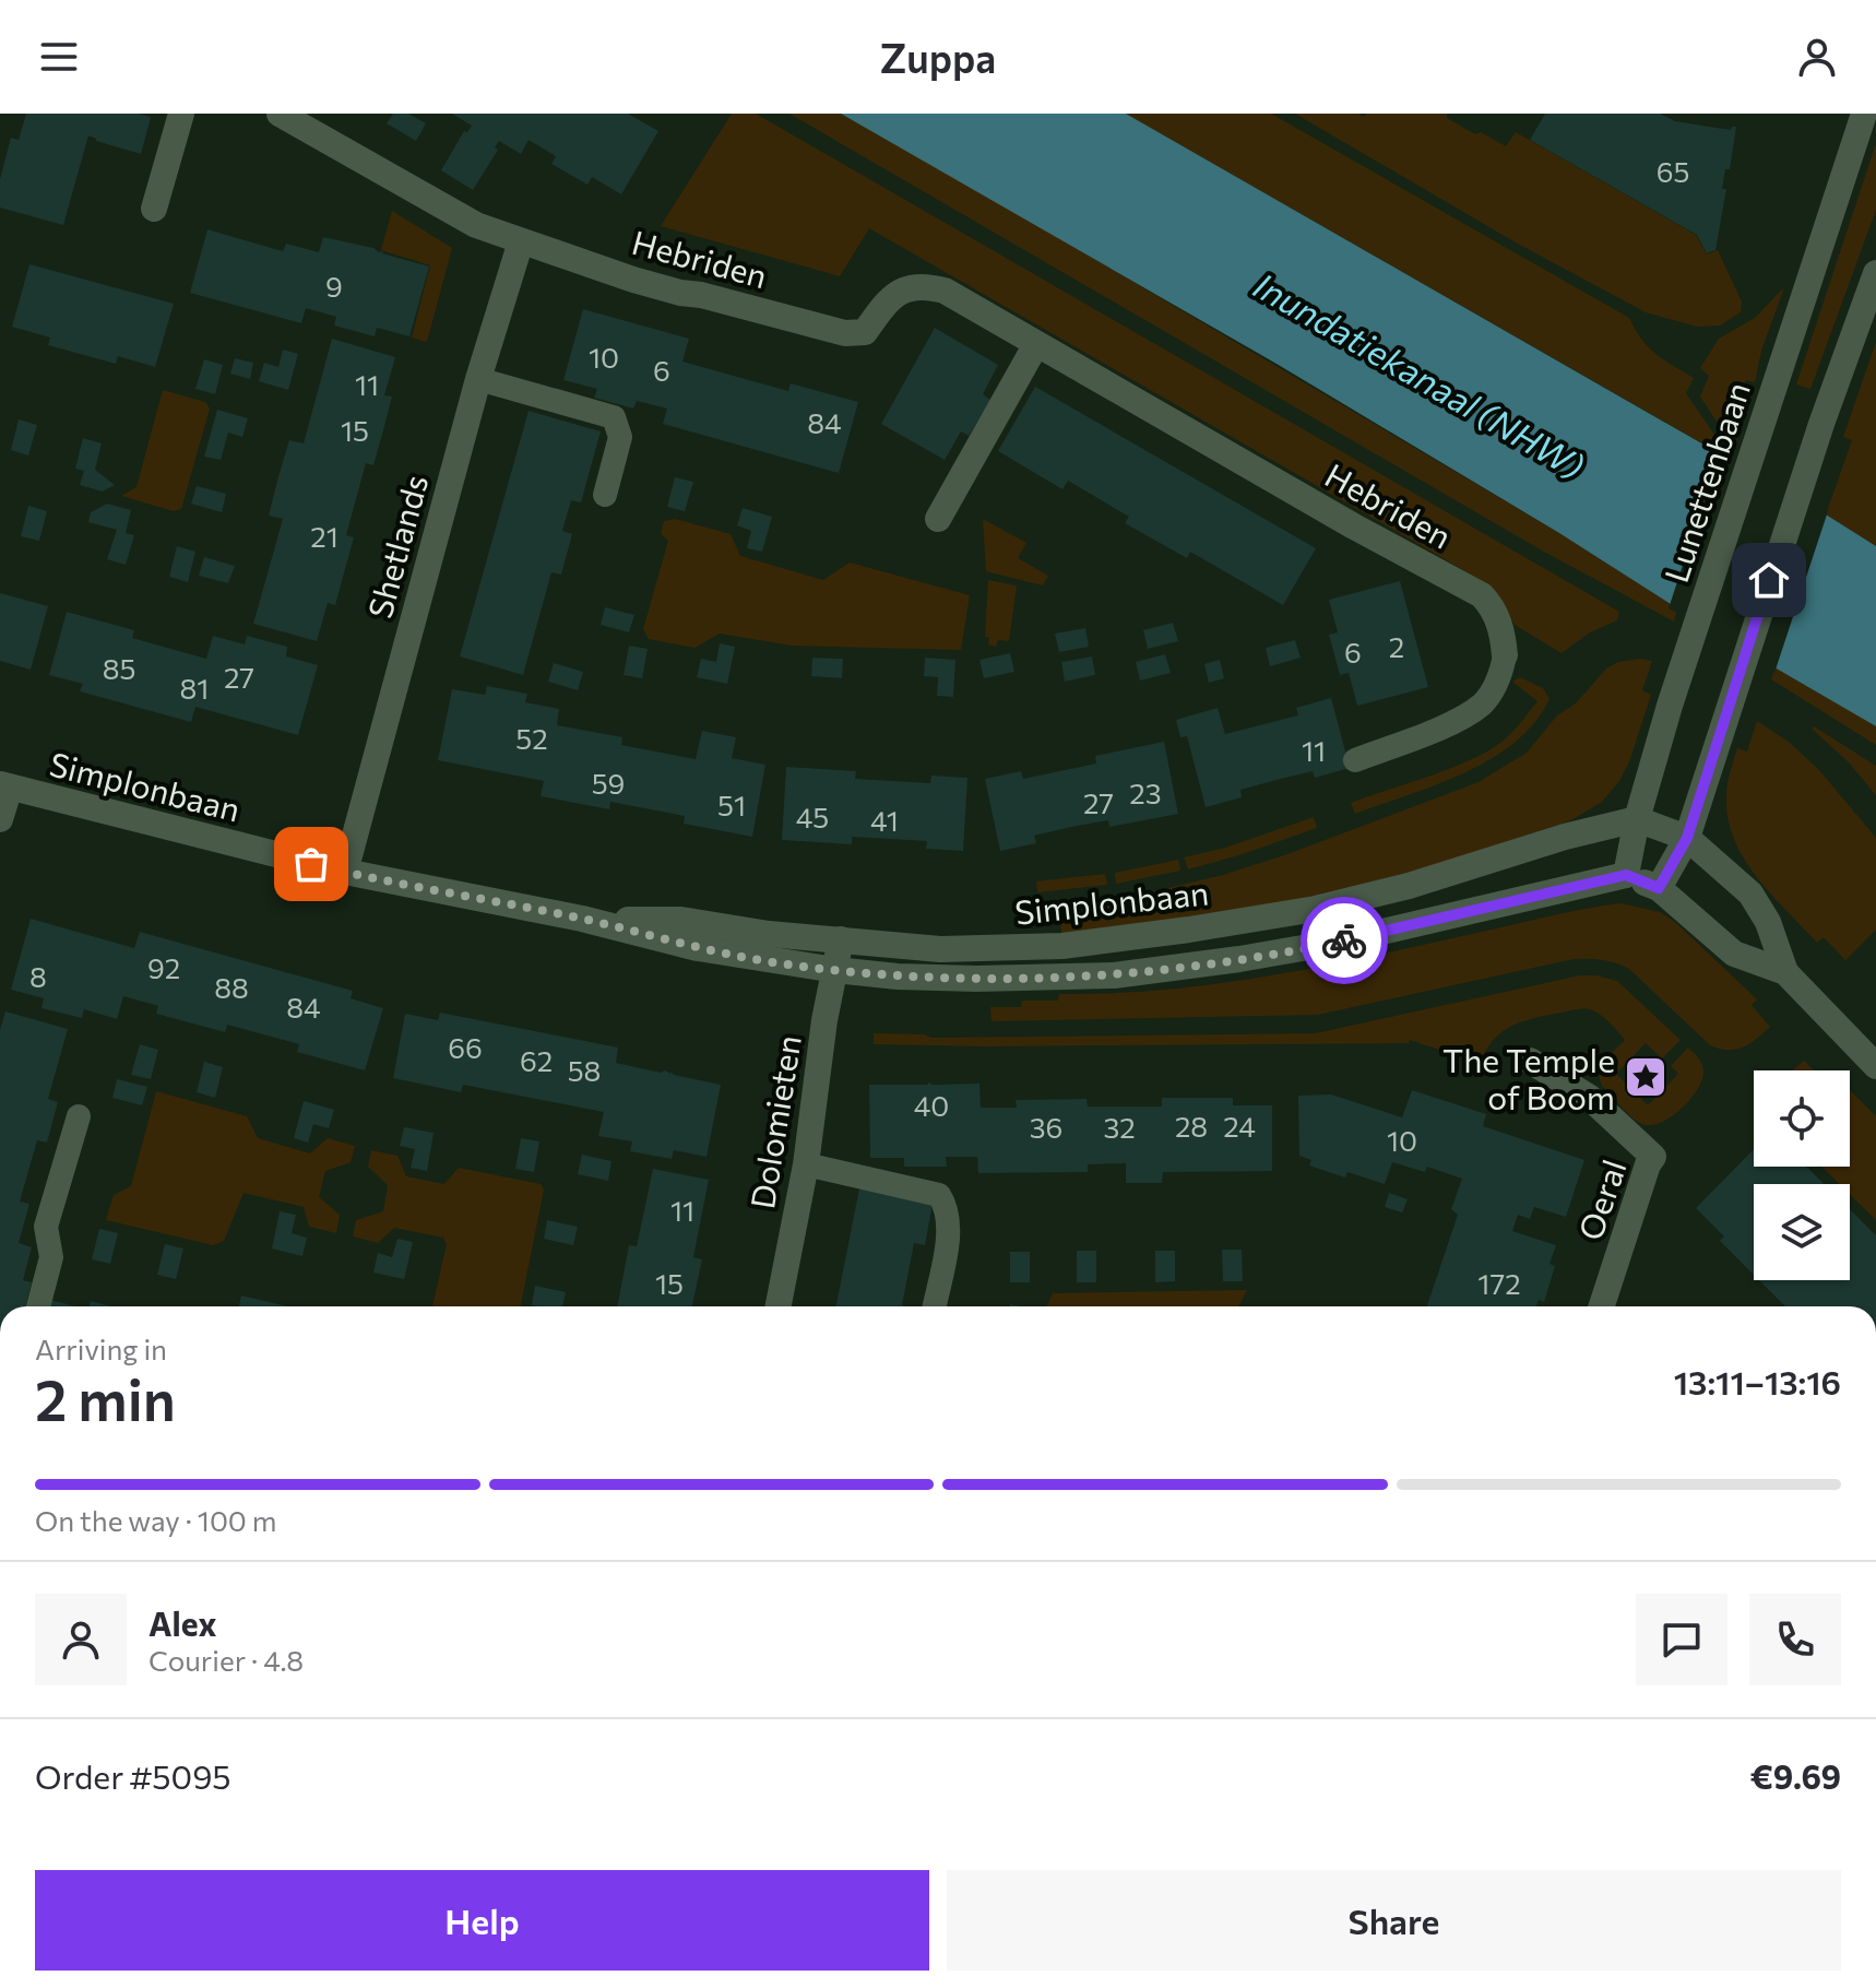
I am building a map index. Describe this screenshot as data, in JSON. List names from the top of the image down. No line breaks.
{"streets":{"street":["Hebriden","Lunettenbaan","Shetlands","Simplonbaan","Dolomieten","Oeral"]},"crossings":[["Hebriden","Shetlands"],["Lunettenbaan","Simplonbaan"],["Shetlands","Simplonbaan"],["Simplonbaan","Dolomieten"]],"water":["Inundatiekanaal (NHW)"],"places":{"place":["The Temple of Boom"]},"house_numbers":["65","9","10","6","11","84","15","21","2","6","85","27","81","52","11","59","23","27","51","45","41","92","8","88","84","66","62","58","40","28","24","36","32","10","11","15","172"],"page":{"header":"Zuppa","heading":["2 min","Arriving in","13:11–13:16"],"panel":["Alex","Courier · 4.8","Order #5095","€9.69"],"bar":"On the way · 100 m","buttons":["Help","Share"]}}
